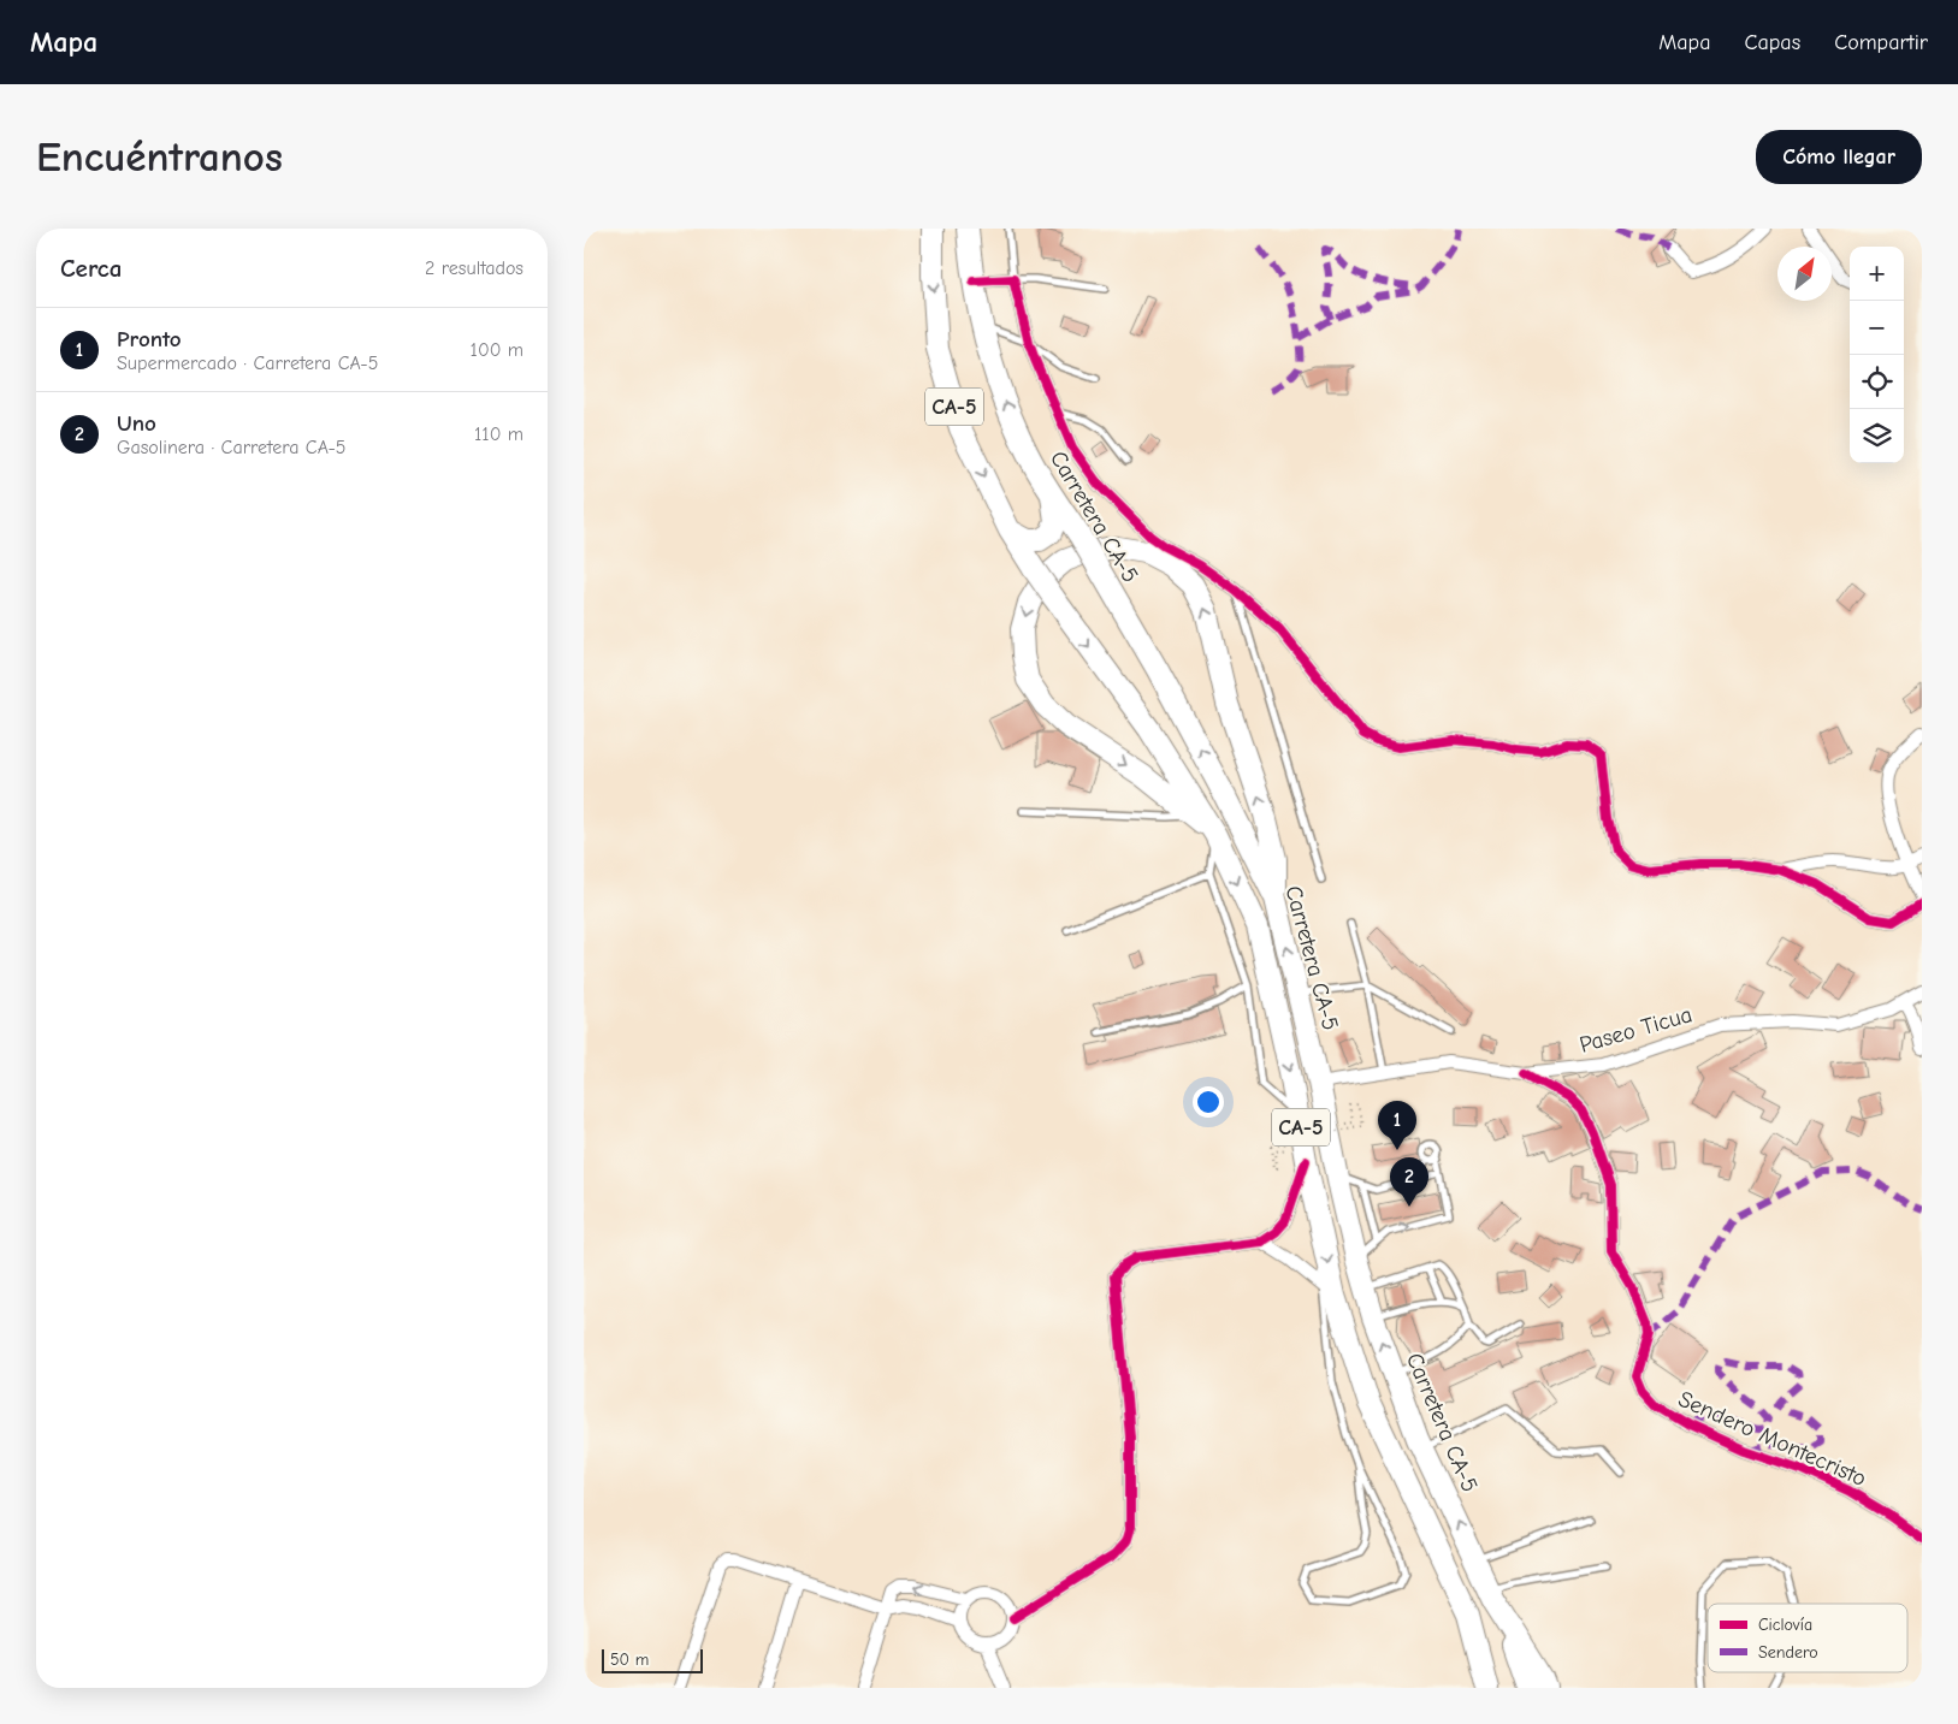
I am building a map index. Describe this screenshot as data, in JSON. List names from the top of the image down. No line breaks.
{"streets":{"highway":["CA-5","Carretera CA-5"],"street":["Paseo Ticua","Sendero Montecristo"]},"crossings":[["Carretera CA-5","Paseo Ticua"],["Paseo Ticua","Sendero Montecristo"]],"legend":["Ciclovía","Sendero"],"scale_bar":"50 m","north":"top right","page":{"header":"Mapa","nav":["Mapa","Capas","Compartir"],"buttons":"Cómo llegar","title":"Encuéntranos","heading":["Cerca","2 resultados"],"map_buttons":["+","−"],"list":[{"mark":"1","name":"Pronto","note":"Supermercado · Carretera CA-5","value":"100 m"},{"mark":"2","name":"Uno","note":"Gasolinera · Carretera CA-5","value":"110 m"}],"pins":["1","2"],"scale":"50 m"}}
